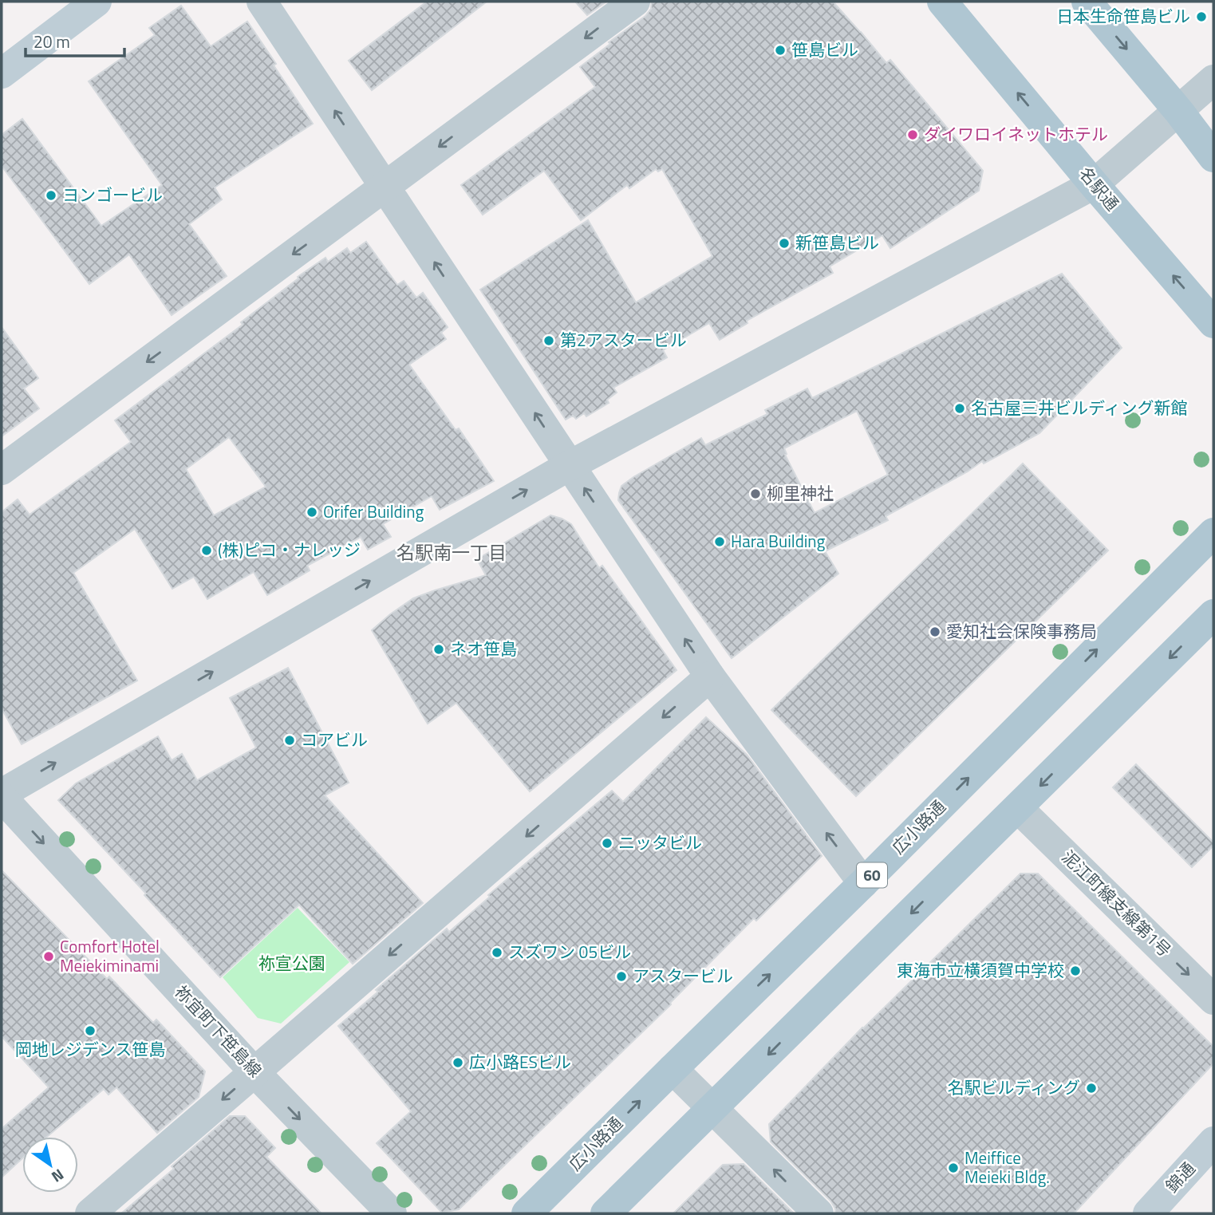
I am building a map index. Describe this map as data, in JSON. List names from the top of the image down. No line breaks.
{"streets":{"main road":["名駅通","広小路通","60"],"street":["泥江町線支線第1号","祢宜町下笹島線","錦通"]},"one_way":["泥江町線支線第1号","祢宜町下笹島線"],"districts":["名駅南一丁目"],"parks":["祢宣公園"],"places":["日本生命笹島ビル","笹島ビル","ダイワロイネットホテル","ヨンゴービル","新笹島ビル","第2アスタービル","名古屋三井ビルディング新館","柳里神社","Orifer Building","Hara Building","(株)ピコ・ナレッジ","愛知社会保険事務局","ネオ笹島","コアビル","ニッタビル","スズワン 05ビル","Comfort Hotel Meiekiminami","東海市立横須賀中学校","アスタービル","岡地レジデンス笹島","広小路ESビル","名駅ビルディング","Meiffice Meieki Bldg."],"scale_bar":"20 m","north":"bottom right"}
